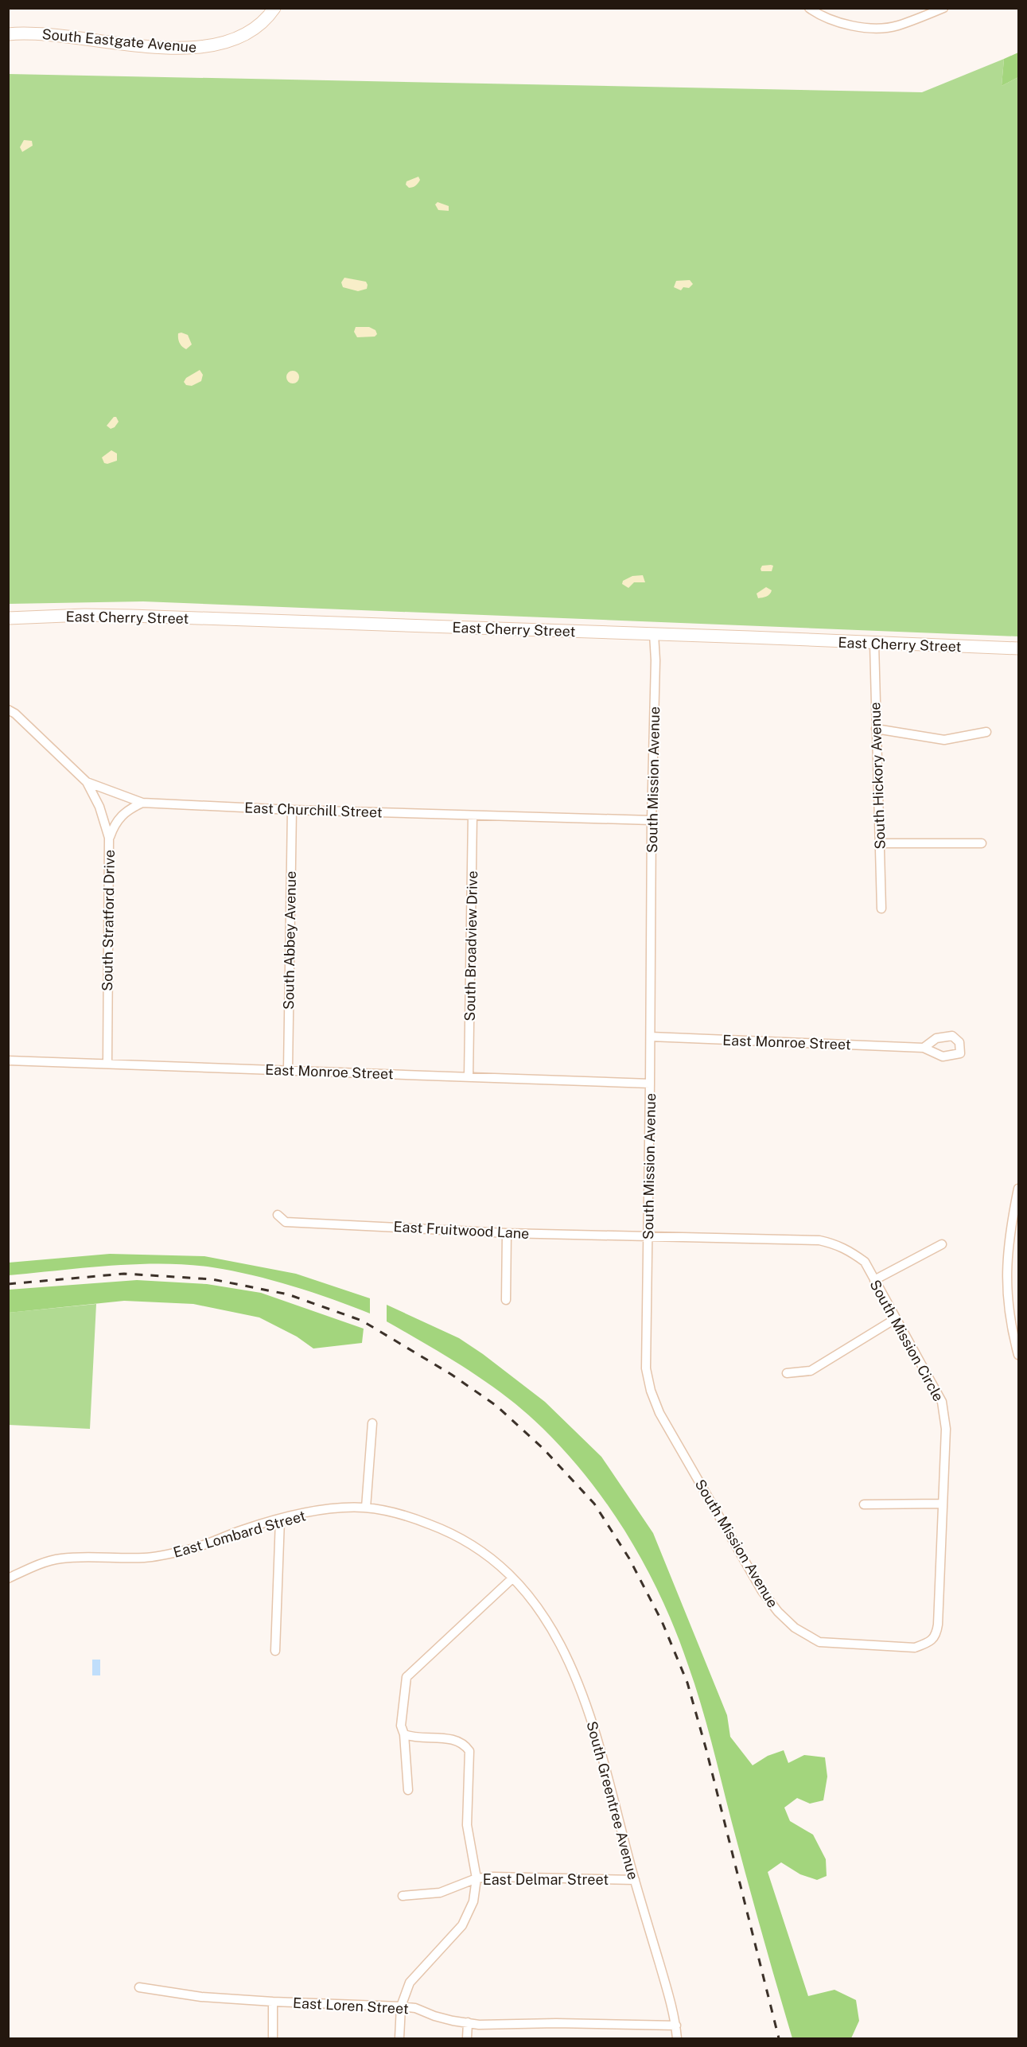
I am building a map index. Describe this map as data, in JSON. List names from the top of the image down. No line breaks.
{"streets":{"street":["South Eastgate Avenue","East Cherry Street","South Hickory Avenue","South Mission Avenue","East Churchill Street","South Stratford Drive","South Abbey Avenue","South Broadview Drive","East Monroe Street","East Fruitwood Lane","South Mission Circle","East Lombard Street","South Greentree Avenue","East Delmar Street","East Loren Street"]},"crossings":[["East Cherry Street","South Hickory Avenue"],["East Cherry Street","South Mission Avenue"],["South Mission Avenue","East Churchill Street"],["South Mission Avenue","East Monroe Street"],["South Mission Avenue","East Fruitwood Lane"],["South Mission Avenue","South Mission Circle"],["East Churchill Street","South Stratford Drive"],["East Churchill Street","South Abbey Avenue"],["East Churchill Street","South Broadview Drive"],["South Stratford Drive","East Monroe Street"],["South Abbey Avenue","East Monroe Street"],["South Broadview Drive","East Monroe Street"],["East Fruitwood Lane","South Mission Circle"],["East Lombard Street","South Greentree Avenue"],["South Greentree Avenue","East Delmar Street"],["South Greentree Avenue","East Loren Street"]]}
